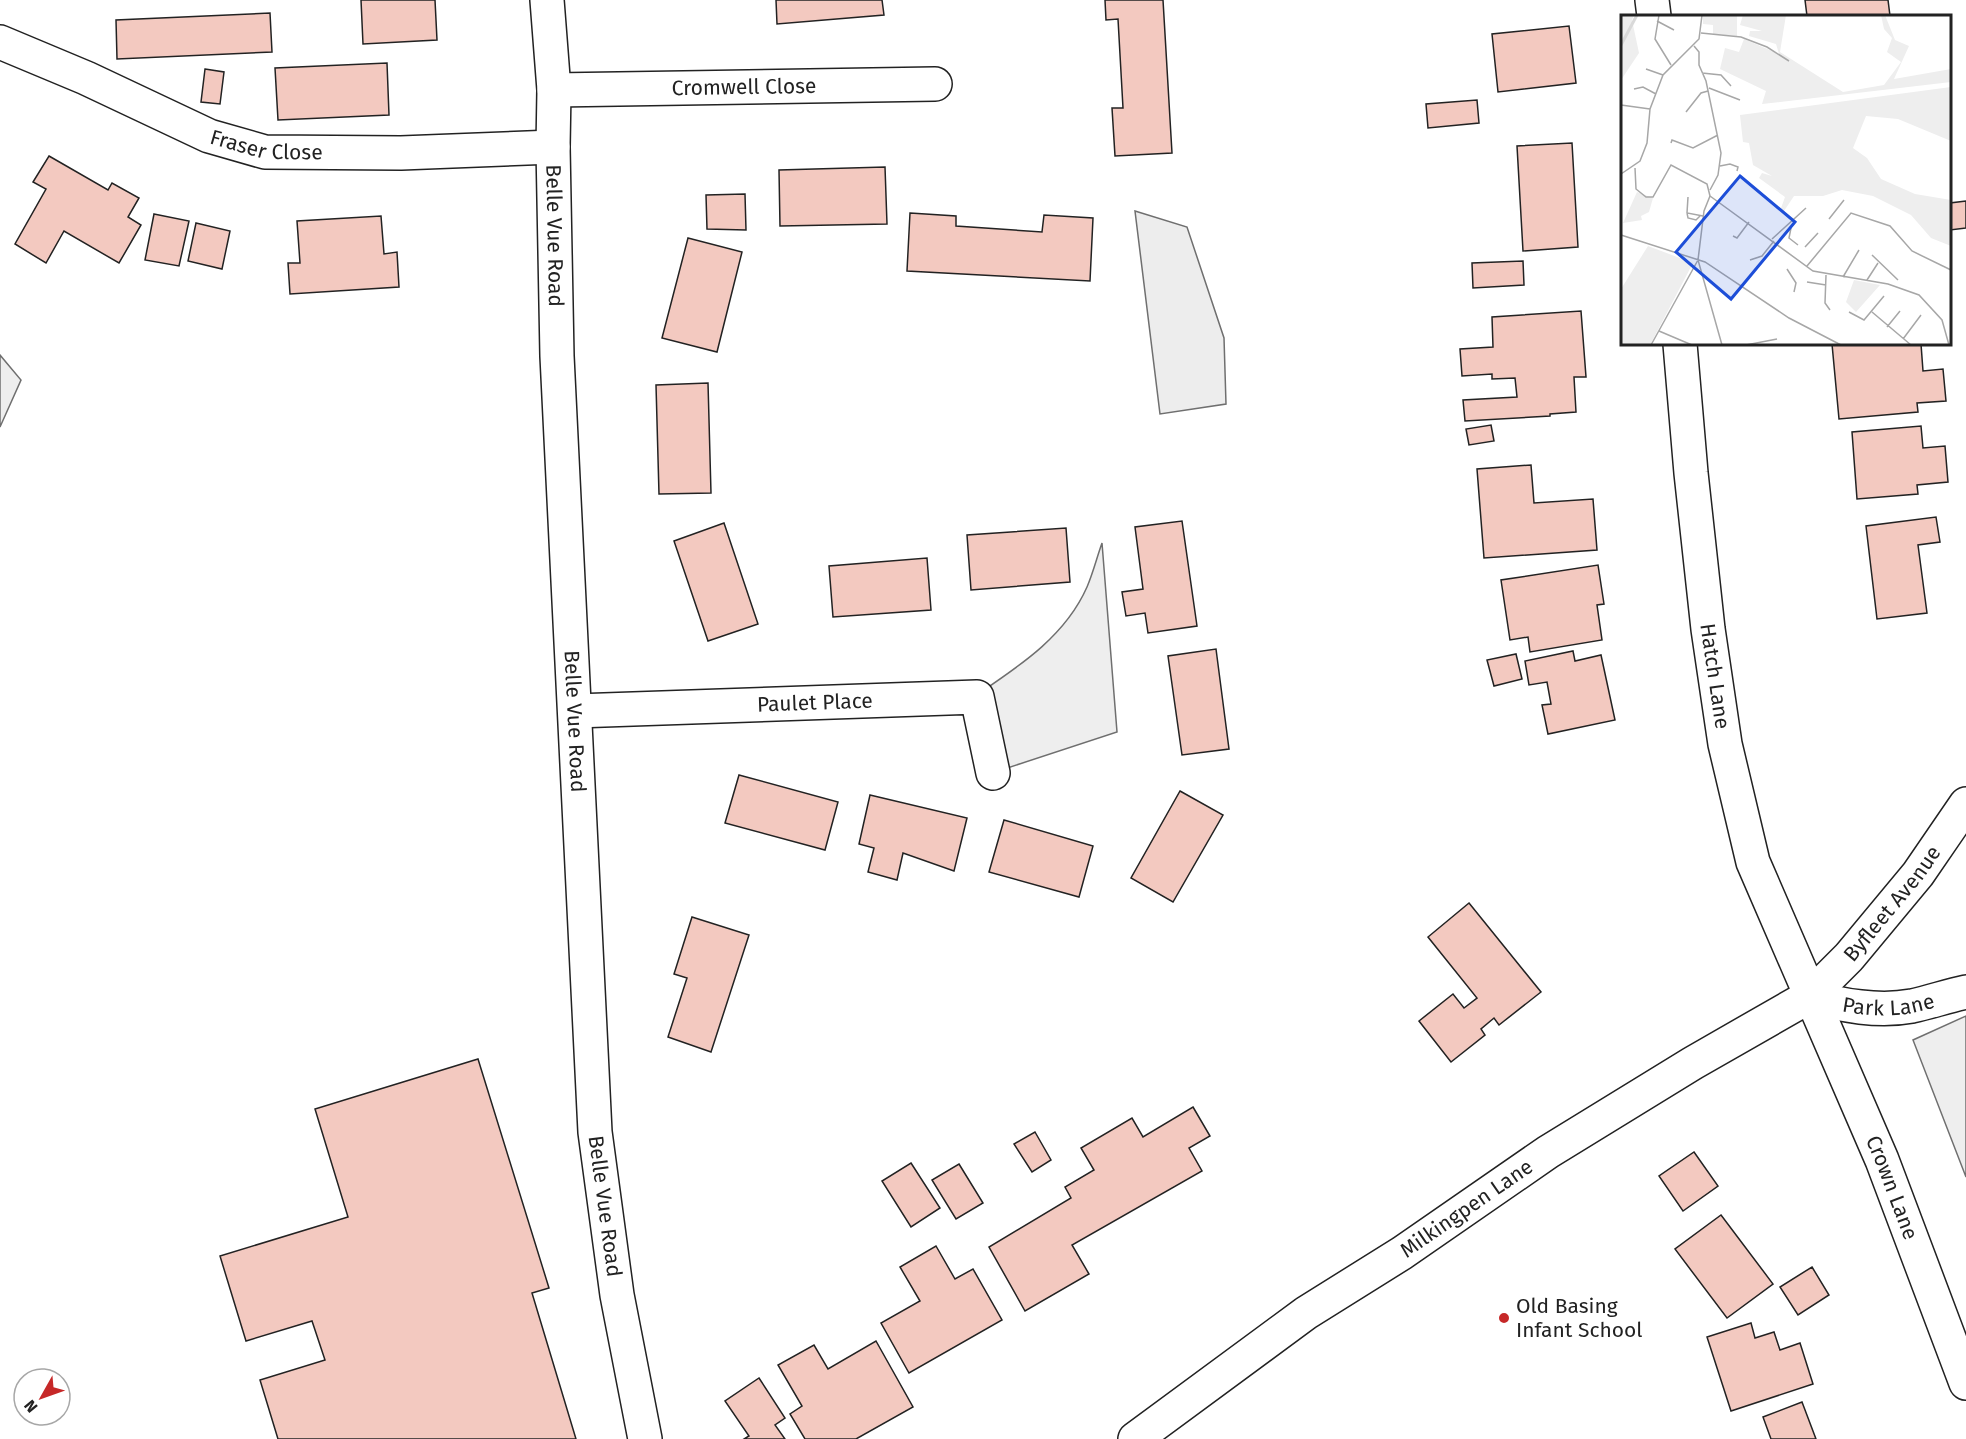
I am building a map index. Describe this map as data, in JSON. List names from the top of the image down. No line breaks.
{"streets":{"street":["Cromwell Close","Fraser Close","Belle Vue Road","Hatch Lane","Paulet Place","Byfleet Avenue","Park Lane","Crown Lane","Milkingpen Lane"]},"crossings":[["Cromwell Close","Belle Vue Road"],["Fraser Close","Belle Vue Road"],["Belle Vue Road","Paulet Place"],["Hatch Lane","Byfleet Avenue"],["Hatch Lane","Park Lane"],["Hatch Lane","Crown Lane"],["Hatch Lane","Milkingpen Lane"],["Byfleet Avenue","Park Lane"],["Byfleet Avenue","Crown Lane"],["Byfleet Avenue","Milkingpen Lane"],["Park Lane","Crown Lane"],["Park Lane","Milkingpen Lane"],["Crown Lane","Milkingpen Lane"]],"places":["Old Basing Infant School"],"north":"bottom left"}
